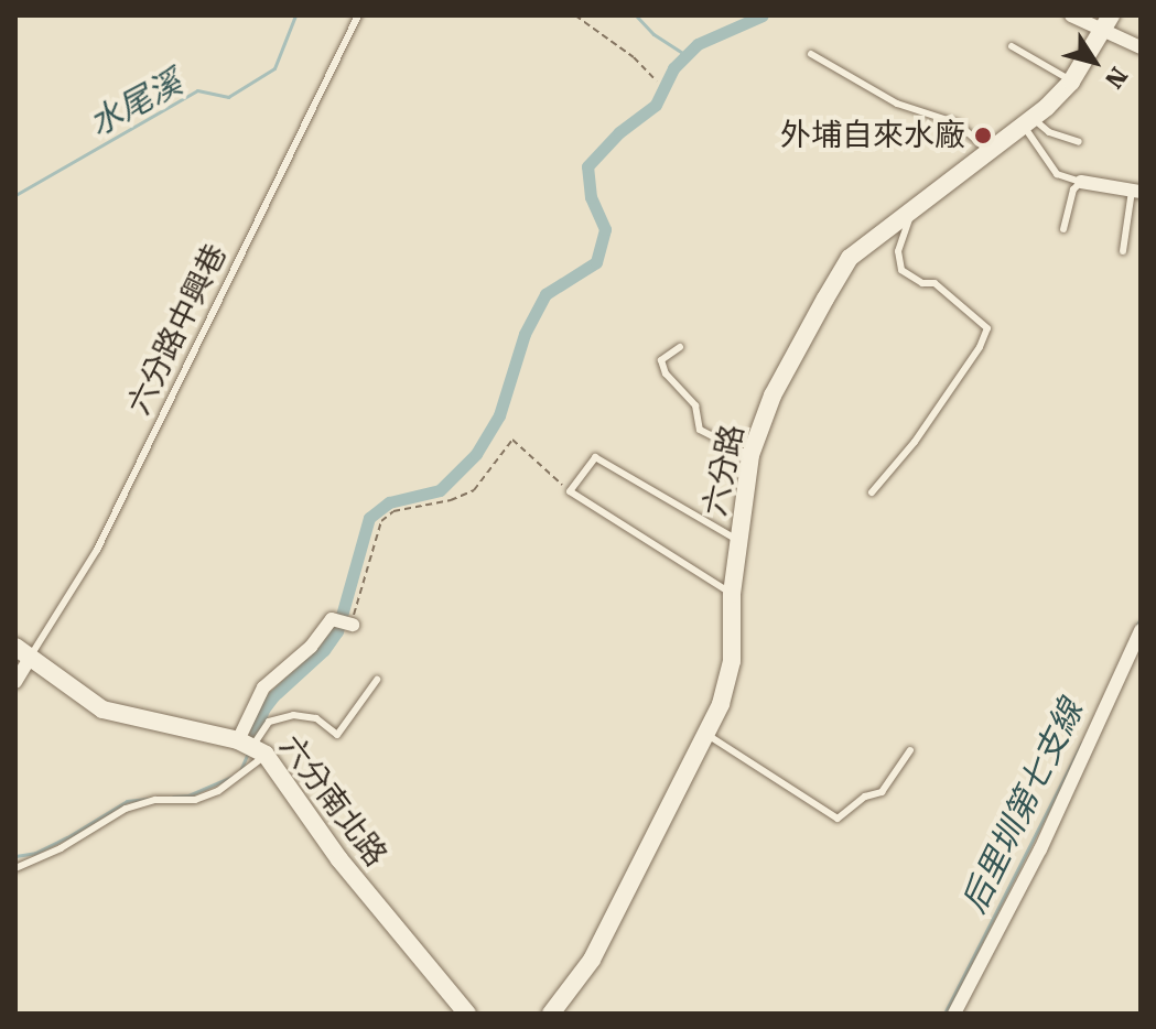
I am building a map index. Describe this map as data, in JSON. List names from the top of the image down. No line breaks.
{"streets":{"street":["六分路","六分南北路"],"lane":["六分路中興巷"]},"crossings":[["六分路中興巷","六分南北路"]],"water":["水尾溪","后里圳第七支線"],"places":["外埔自來水廠"],"north":"bottom right"}
